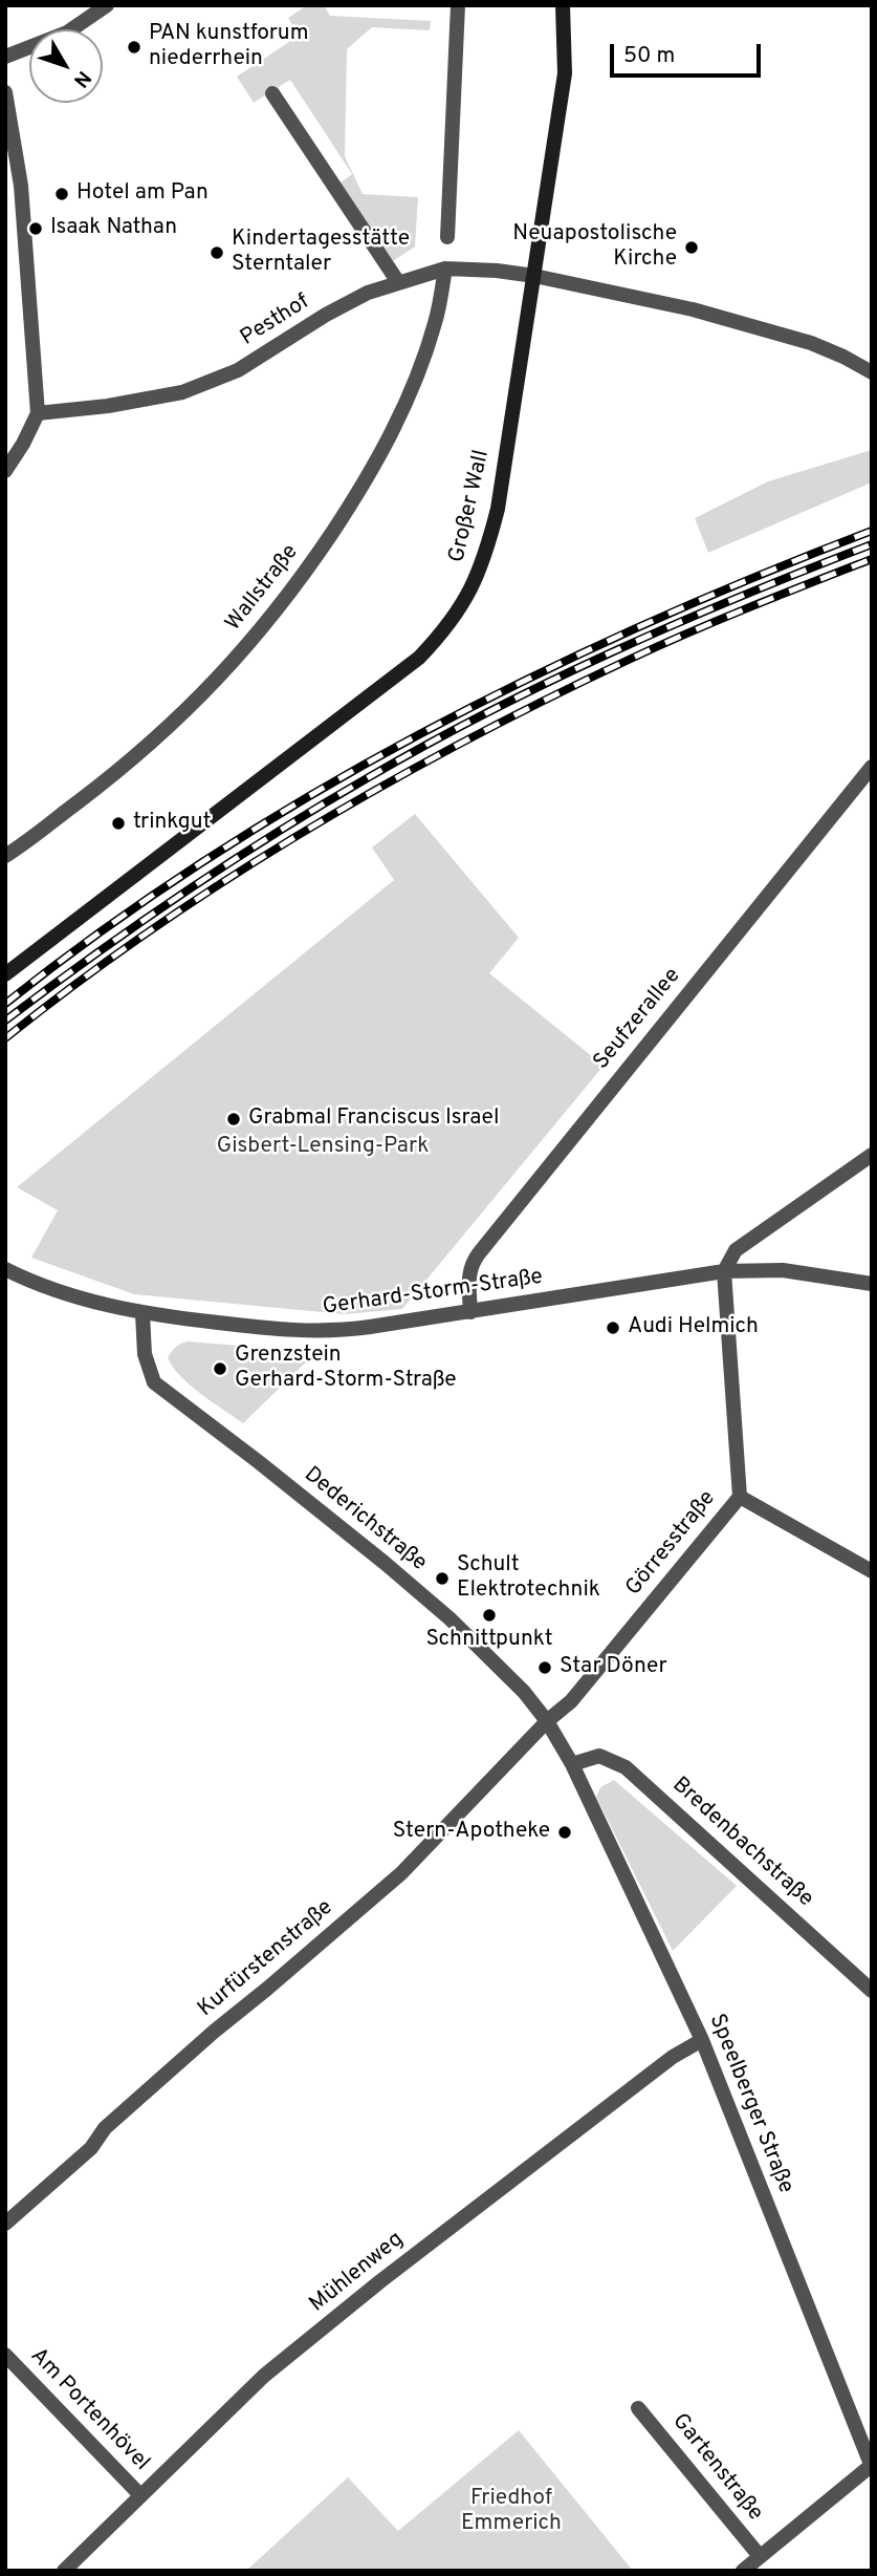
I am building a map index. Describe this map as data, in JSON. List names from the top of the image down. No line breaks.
{"streets":{"main road":["Großer Wall"],"street":["Pesthof","Wallstraße","Seufzerallee","Gerhard-Storm-Straße","Dederichstraße","Görresstraße","Bredenbachstraße","Kurfürstenstraße","Speelberger Straße","Mühlenweg","Am Portenhövel","Gartenstraße"]},"crossings":[["Pesthof","Großer Wall"],["Pesthof","Wallstraße"],["Seufzerallee","Gerhard-Storm-Straße"],["Gerhard-Storm-Straße","Dederichstraße"],["Gerhard-Storm-Straße","Görresstraße"],["Dederichstraße","Görresstraße"],["Dederichstraße","Bredenbachstraße"],["Dederichstraße","Kurfürstenstraße"],["Dederichstraße","Speelberger Straße"],["Görresstraße","Kurfürstenstraße"],["Bredenbachstraße","Speelberger Straße"],["Speelberger Straße","Mühlenweg"],["Mühlenweg","Am Portenhövel"]],"parks":["Gisbert-Lensing-Park","Friedhof Emmerich"],"places":["PAN kunstforum niederrhein","Hotel am Pan","Isaak Nathan","Neuapostolische Kirche","Kindertagesstätte Sterntaler","trinkgut","Grabmal Franciscus Israel","Audi Helmich","Grenzstein Gerhard-Storm-Straße","Schult Elektrotechnik","Schnittpunkt","Star Döner","Stern-Apotheke"],"scale_bar":"50 m","north":"bottom right"}
